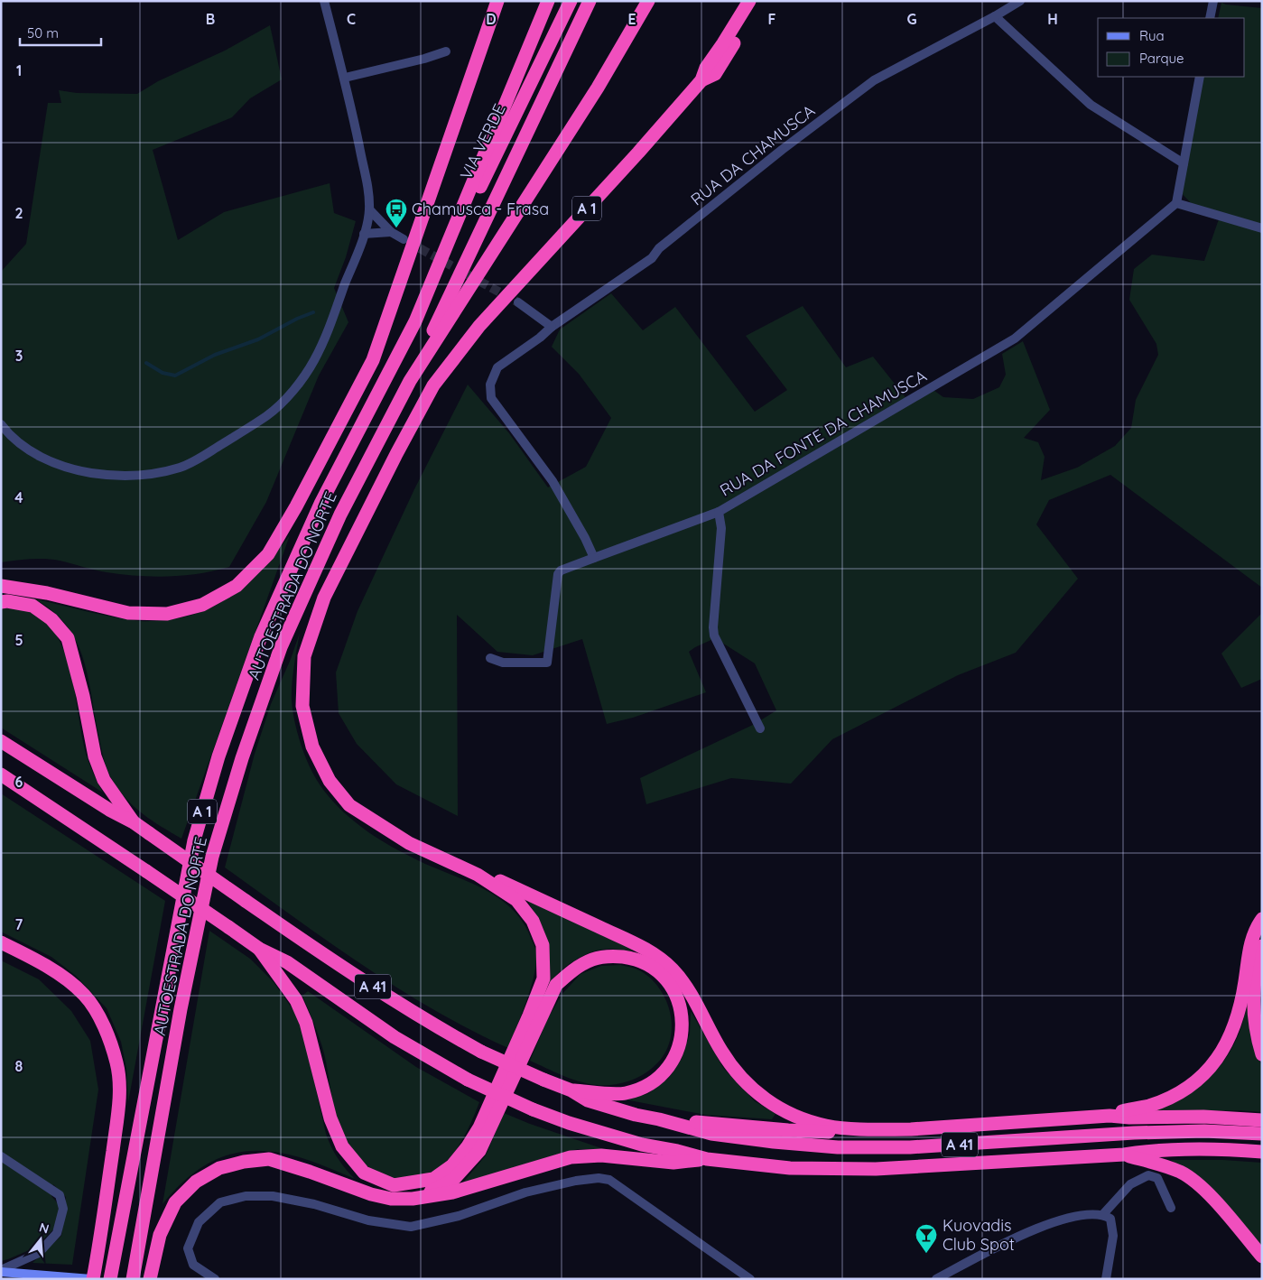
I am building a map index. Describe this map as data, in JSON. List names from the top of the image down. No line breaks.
{"streets":{"highway":["VIA VERDE","A 1","AUTOESTRADA DO NORTE","A 41"],"street":["RUA DA CHAMUSCA","RUA DA FONTE DA CHAMUSCA"]},"crossings":[["VIA VERDE","AUTOESTRADA DO NORTE"]],"places":{"bus stop":["Chamusca - Frasa"],"bar":["Kuovadis Club Spot"]},"legend":["Rua","Parque"],"scale_bar":"50 m","north":"top","grid":{"columns":["B","C","D","E","F","G","H"],"rows":["1","2","3","4","5","6","7","8"]}}
